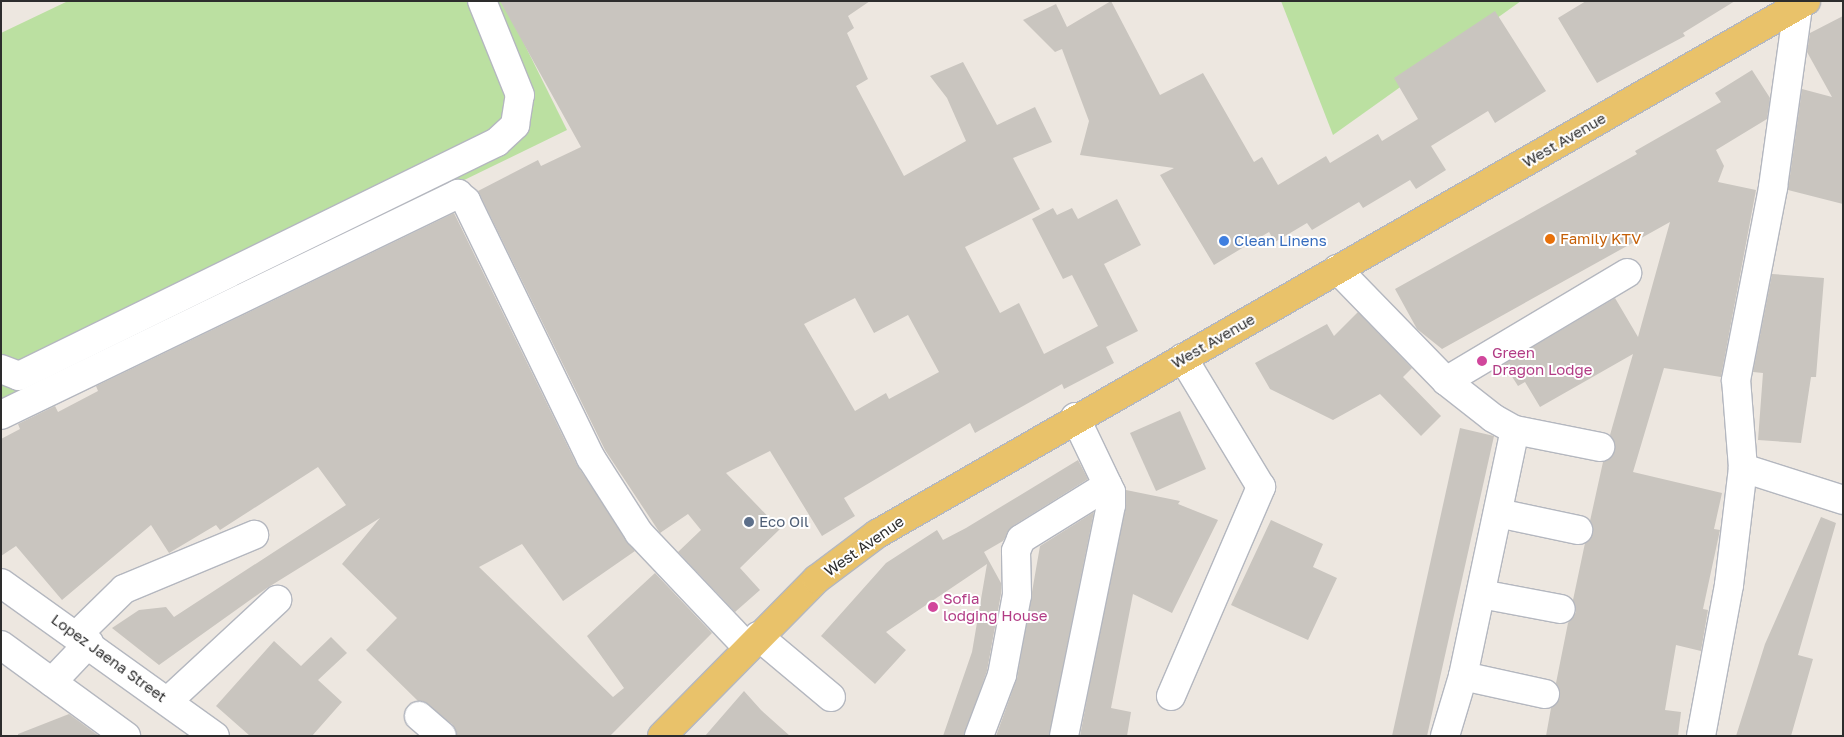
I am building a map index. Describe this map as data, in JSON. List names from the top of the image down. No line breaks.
{"streets":{"main road":["West Avenue"],"street":["Lopez Jaena Street"]},"places":["Family KTV","Clean Linens","Green Dragon Lodge","Eco Oil","Sofia lodging House"]}
